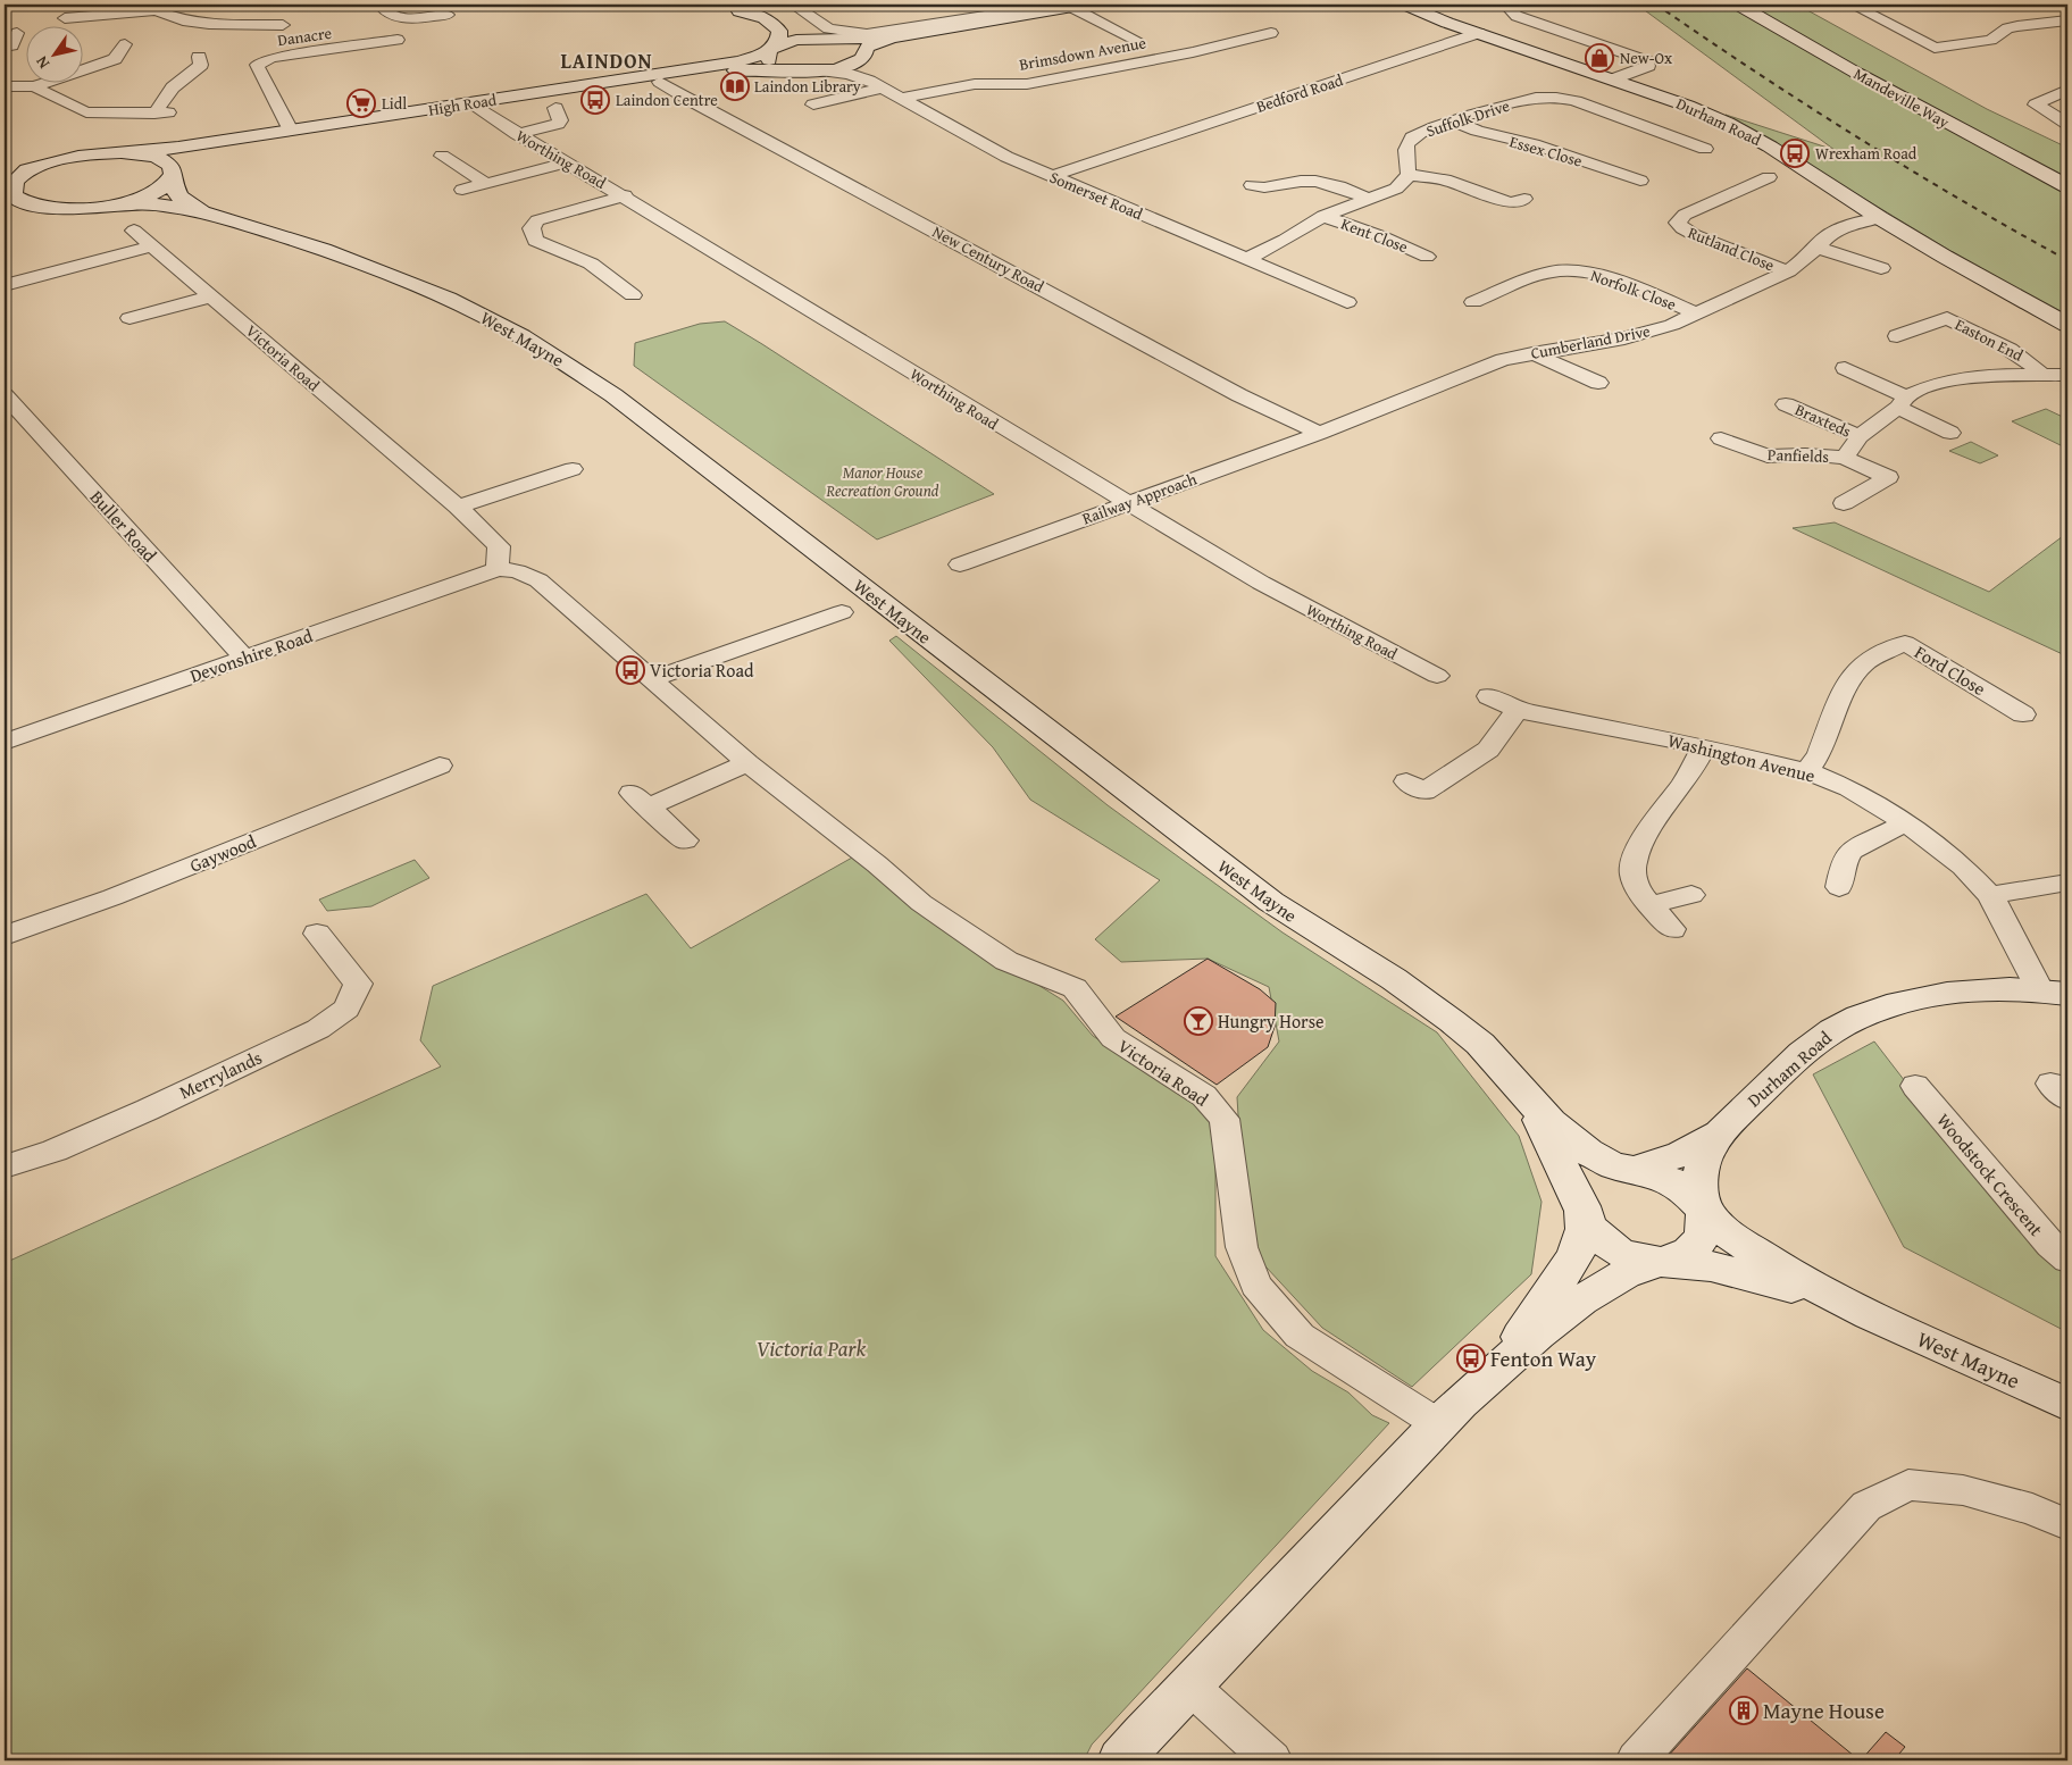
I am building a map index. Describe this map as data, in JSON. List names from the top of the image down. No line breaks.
{"streets":{"street":["Danacre","Brimsdown Avenue","Bedford Road","Mandeville Way","High Road","Suffolk Drive","Durham Road","Essex Close","Worthing Road","Somerset Road","Kent Close","Rutland Close","New Century Road","Norfolk Close","West Mayne","Easton End","Cumberland Drive","Victoria Road","Braxteds","Panfields","Railway Approach","Buller Road","Devonshire Road","Ford Close","Washington Avenue","Gaywood","Merrylands","Woodstock Crescent"]},"crossings":[["Danacre","High Road"],["Brimsdown Avenue","Somerset Road"],["Bedford Road","Durham Road"],["Bedford Road","Somerset Road"],["High Road","Worthing Road"],["High Road","Somerset Road"],["High Road","New Century Road"],["High Road","West Mayne"],["Suffolk Drive","Essex Close"],["Durham Road","West Mayne"],["Durham Road","Cumberland Drive"],["Durham Road","Washington Avenue"],["Worthing Road","Railway Approach"],["Rutland Close","Cumberland Drive"],["New Century Road","Cumberland Drive"],["New Century Road","Railway Approach"],["Norfolk Close","Cumberland Drive"],["Cumberland Drive","Railway Approach"],["Victoria Road","Devonshire Road"],["Buller Road","Devonshire Road"],["Ford Close","Washington Avenue"]],"districts":["LAINDON"],"parks":["Manor House Recreation Ground","Victoria Park"],"places":{"shop":["New-Ox"],"library":["Laindon Library"],"bus stop":["Laindon Centre","Wrexham Road","Victoria Road","Fenton Way"],"supermarket":["Lidl"],"bar":["Hungry Horse"],"building":["Mayne House"]},"north":"bottom left"}
